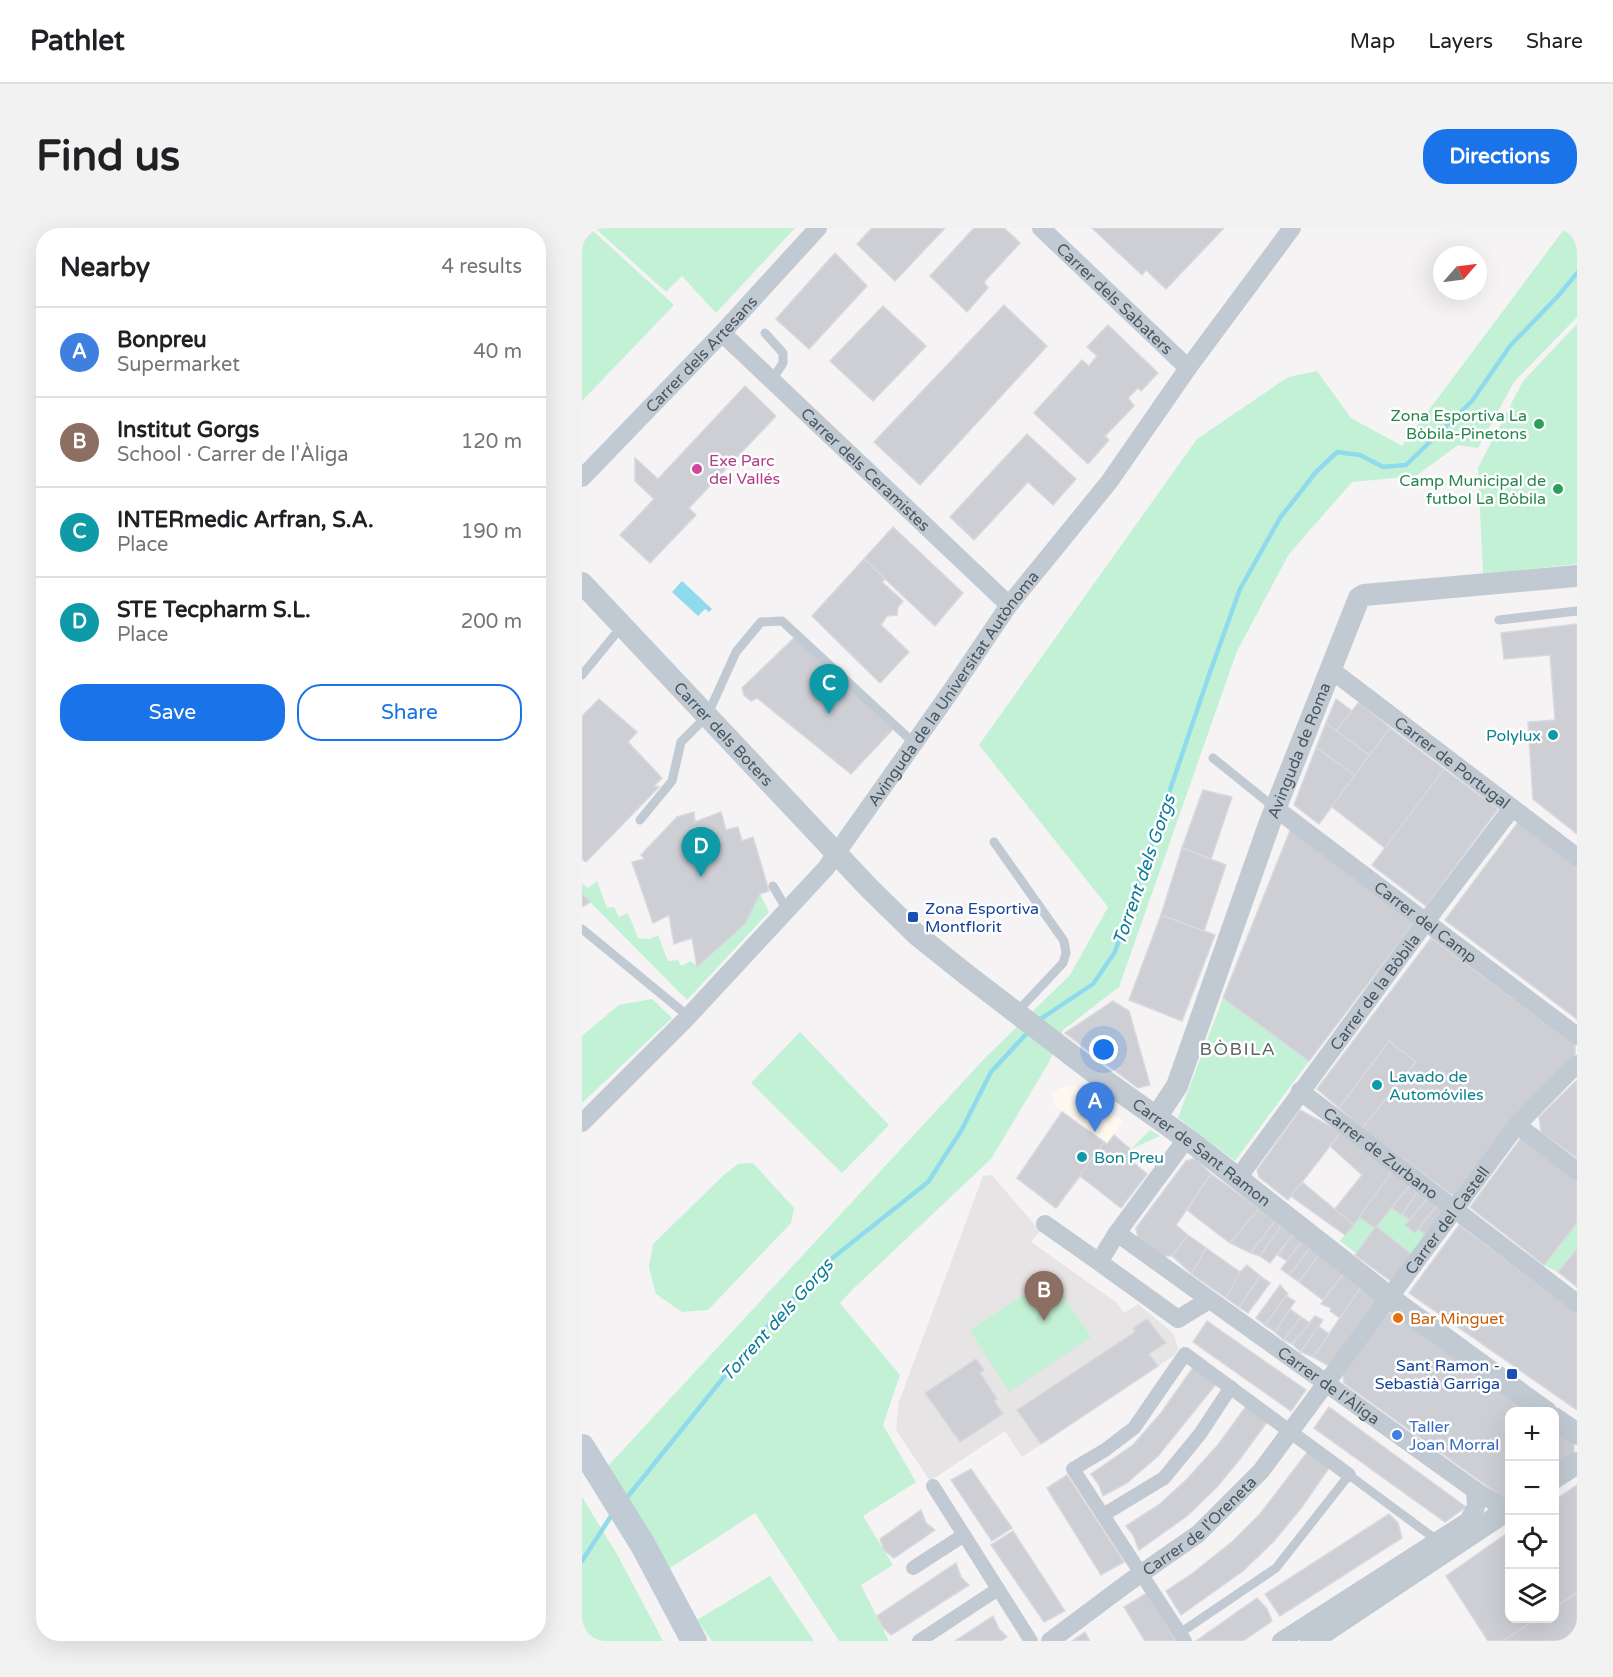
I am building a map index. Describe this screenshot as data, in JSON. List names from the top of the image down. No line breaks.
{"streets":{"street":["Carrer dels Sabaters","Carrer dels Artesans","Carrer dels Ceramistes","Avinguda de la Universitat Autònoma","Carrer dels Boters","Avinguda de Roma","Carrer de Portugal","Carrer del Camp","Carrer de la Bòbila","Carrer de Sant Ramon","Carrer de Zurbano","Carrer del Castell","Carrer de l'Àliga","Carrer de l'Oreneta"]},"crossings":[["Carrer dels Sabaters","Avinguda de la Universitat Autònoma"],["Carrer dels Artesans","Carrer dels Ceramistes"],["Carrer dels Ceramistes","Avinguda de la Universitat Autònoma"],["Avinguda de la Universitat Autònoma","Carrer dels Boters"],["Carrer dels Boters","Carrer de Sant Ramon"],["Avinguda de Roma","Carrer de Portugal"],["Avinguda de Roma","Carrer del Camp"],["Avinguda de Roma","Carrer de Sant Ramon"],["Carrer de Portugal","Carrer de la Bòbila"],["Carrer del Camp","Carrer de la Bòbila"],["Carrer de la Bòbila","Carrer de Sant Ramon"],["Carrer de la Bòbila","Carrer de Zurbano"],["Carrer de Sant Ramon","Carrer del Castell"],["Carrer de Zurbano","Carrer del Castell"],["Carrer del Castell","Carrer de l'Àliga"],["Carrer del Castell","Carrer de l'Oreneta"],["Carrer de l'Àliga","Carrer de l'Oreneta"]],"districts":["BÒBILA"],"water":["Torrent dels Gorgs"],"places":{"other":["Zona Esportiva La Bòbila-Pinetons","Exe Parc del Vallés","Camp Municipal de futbol La Bòbila","Polylux","Lavado de Automóviles","Bon Preu","Bar Minguet","Taller Joan Morral"],"transit":["Zona Esportiva Montflorit","Sant Ramon - Sebastià Garriga"]},"north":"top right","page":{"header":"Pathlet","nav":["Map","Layers","Share"],"buttons":["Directions",["Save","Share"]],"title":"Find us","heading":["Nearby","4 results"],"list":[{"mark":"A","name":"Bonpreu","note":"Supermarket","value":"40 m"},{"mark":"B","name":"Institut Gorgs","note":"School · Carrer de l'Àliga","value":"120 m"},{"mark":"C","name":"INTERmedic Arfran, S.A.","note":"Place","value":"190 m"},{"mark":"D","name":"STE Tecpharm S.L.","note":"Place","value":"200 m"}],"pins":["C","D","A","B"],"map_buttons":["+","−"]}}
